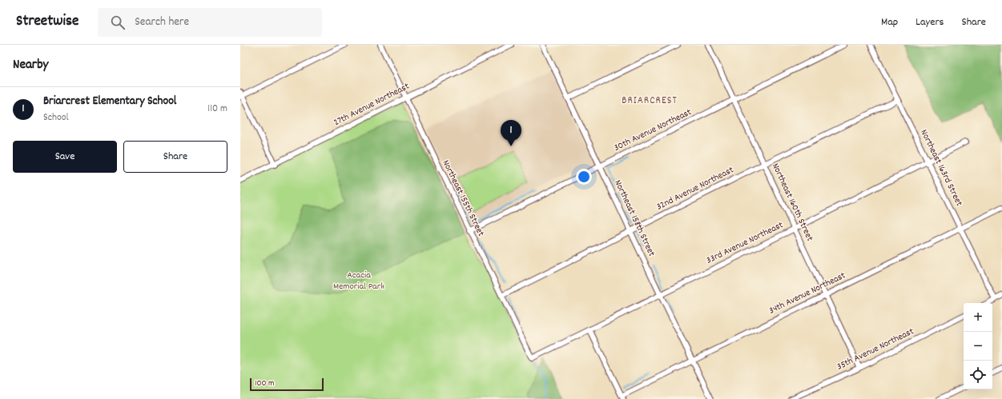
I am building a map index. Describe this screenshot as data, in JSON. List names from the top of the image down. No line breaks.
{"streets":{"street":["27th Avenue Northeast","30th Avenue Northeast","Northeast 163rd Street","32nd Avenue Northeast","Northeast 155th Street","Northeast 160th Street","Northeast 158th Street","33rd Avenue Northeast","34th Avenue Northeast","35th Avenue Northeast"]},"crossings":[["27th Avenue Northeast","Northeast 155th Street"],["30th Avenue Northeast","Northeast 155th Street"],["30th Avenue Northeast","Northeast 160th Street"],["30th Avenue Northeast","Northeast 158th Street"],["Northeast 163rd Street","32nd Avenue Northeast"],["Northeast 163rd Street","33rd Avenue Northeast"],["Northeast 163rd Street","34th Avenue Northeast"],["32nd Avenue Northeast","Northeast 155th Street"],["32nd Avenue Northeast","Northeast 160th Street"],["32nd Avenue Northeast","Northeast 158th Street"],["Northeast 155th Street","33rd Avenue Northeast"],["Northeast 160th Street","33rd Avenue Northeast"],["Northeast 160th Street","34th Avenue Northeast"],["Northeast 160th Street","35th Avenue Northeast"],["Northeast 158th Street","33rd Avenue Northeast"],["Northeast 158th Street","34th Avenue Northeast"]],"districts":["BRIARCREST"],"parks":["Acacia Memorial Park"],"scale_bar":"100 m","page":{"header":"Streetwise","search":"Search here","nav":["Map","Layers","Share"],"heading":"Nearby","list":[{"mark":"1","name":"Briarcrest Elementary School","note":"School","value":"110 m"}],"pins":"1","buttons":["Save","Share"],"map_buttons":["+","−"],"scale":"100 m"}}
